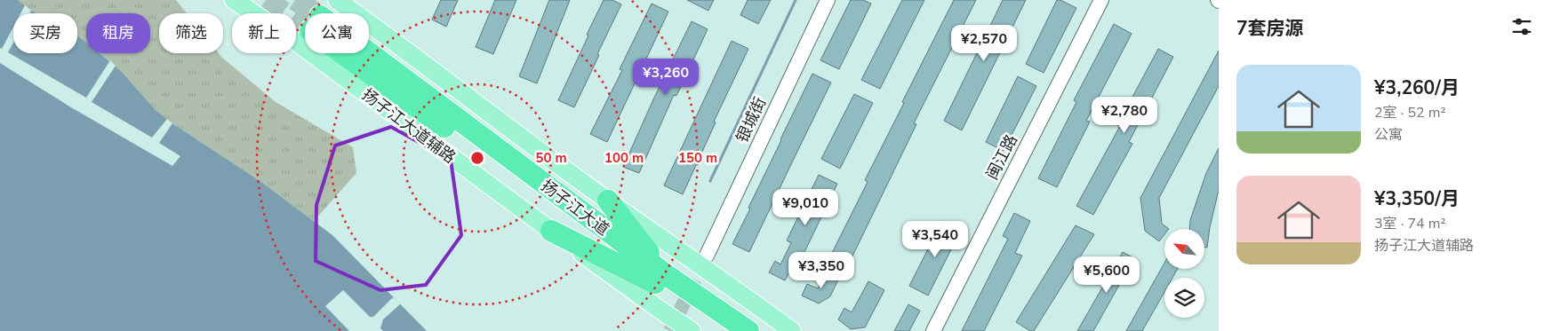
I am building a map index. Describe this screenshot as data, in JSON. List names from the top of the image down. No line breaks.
{"streets":{"highway":["扬子江大道"],"main road":["扬子江大道辅路"],"street":["银城街","闽江路"]},"north":"top left","page":{"heading":"7套房源","chip":["买房","租房","筛选","新上","公寓"],"price":["¥2,570","¥3,260","¥2,780","¥9,010","¥3,540","¥3,350","¥5,600"],"list":[{"name":"¥3,260/月","note":"2室 · 52 m² · 公寓"},{"name":"¥3,350/月","note":"3室 · 74 m² · 扬子江大道辅路"}]},"rings":["50 m","100 m","150 m"]}
